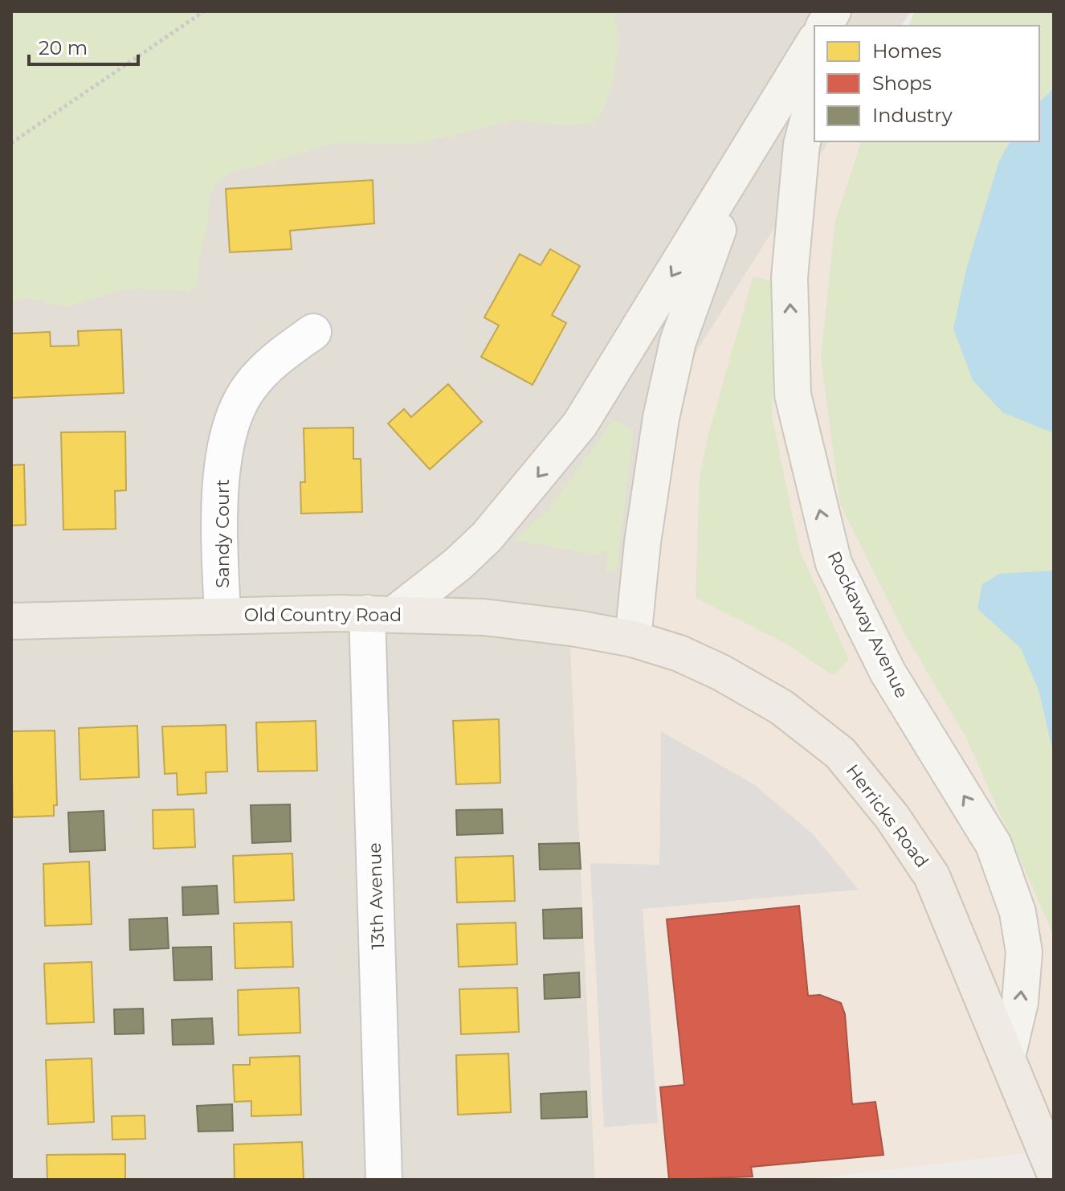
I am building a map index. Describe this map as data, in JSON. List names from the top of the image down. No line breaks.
{"streets":{"main road":["Old Country Road","Rockaway Avenue","Herricks Road"],"street":["Sandy Court","13th Avenue"]},"crossings":[["Sandy Court","Old Country Road"],["Old Country Road","Herricks Road"],["Old Country Road","13th Avenue"],["Rockaway Avenue","Herricks Road"]],"legend":["Homes","Shops","Industry"],"scale_bar":"20 m"}
